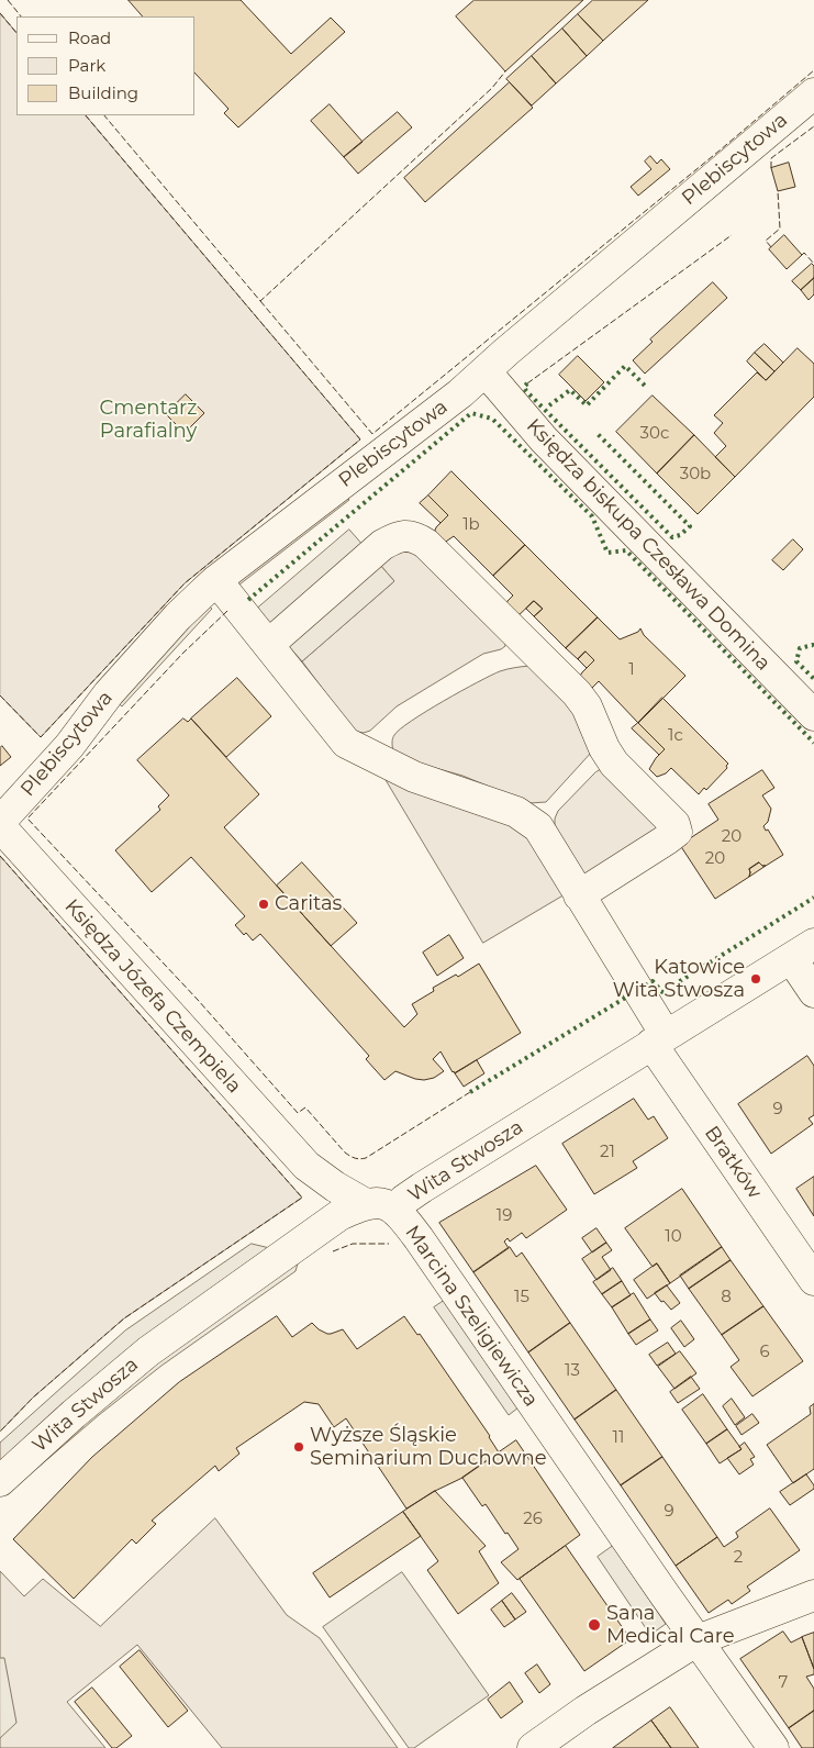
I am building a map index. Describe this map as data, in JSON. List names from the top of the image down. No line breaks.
{"streets":{"street":["Plebiscytowa","Księdza biskupa Czesława Domina","Księdza Józefa Czempiela","Wita Stwosza","Bratków","Marcina Szeligiewicza"]},"crossings":[["Plebiscytowa","Księdza biskupa Czesława Domina"],["Plebiscytowa","Bratków"],["Księdza Józefa Czempiela","Wita Stwosza"],["Wita Stwosza","Bratków"],["Wita Stwosza","Marcina Szeligiewicza"]],"parks":["Cmentarz Parafialny"],"places":["Caritas","Katowice Wita Stwosza","Wyższe Śląskie Seminarium Duchowne","Sana Medical Care"],"house_numbers":["30c","30b","1b","1","1c","20","20","9","21","19","10","15","8","6","13","11","9","26","2","7"],"legend":["Road","Park","Building"]}
